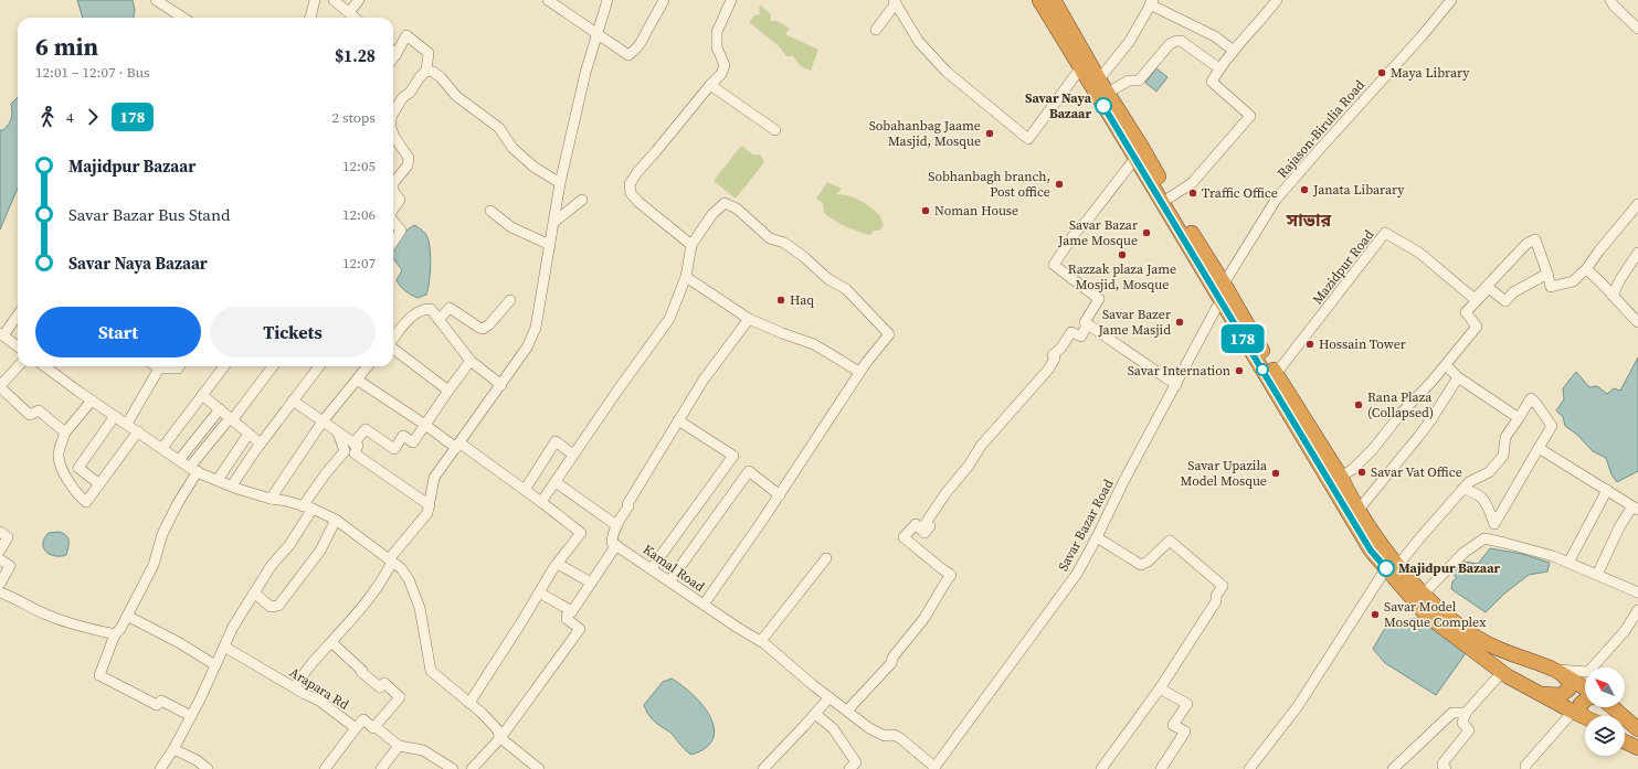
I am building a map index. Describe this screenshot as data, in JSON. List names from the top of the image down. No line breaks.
{"streets":{"street":["Rajason-Birulia Road","Mazidpur Road","Savar Bazar Road","Kamal Road","Arapara Rd"]},"crossings":[["Savar Bazar Road","Kamal Road"]],"districts":["সাভার"],"places":["Maya Library","Savar Naya Bazaar","Sobahanbag Jaame Masjid, Mosque","Sobhanbagh branch, Post office","Janata Libarary","Traffic Office","Noman House","Savar Bazar Jame Mosque","Razzak plaza Jame Mosjid, Mosque","Haq","Savar Bazer Jame Masjid","Hossain Tower","Savar Internation","Rana Plaza (Collapsed)","Savar Vat Office","Savar Upazila Model Mosque","Majidpur Bazaar","Savar Model Mosque Complex"],"lines":["bus line 178"],"north":"top left","page":{"on_map":"178","heading":["6 min","12:01 – 12:07 · Bus","$1.28"],"legs":["4","178","2 stops"],"list":[{"name":"Majidpur Bazaar","value":"12:05"},{"name":"Savar Bazar Bus Stand","value":"12:06"},{"name":"Savar Naya Bazaar","value":"12:07"}],"buttons":["Start","Tickets"]}}
